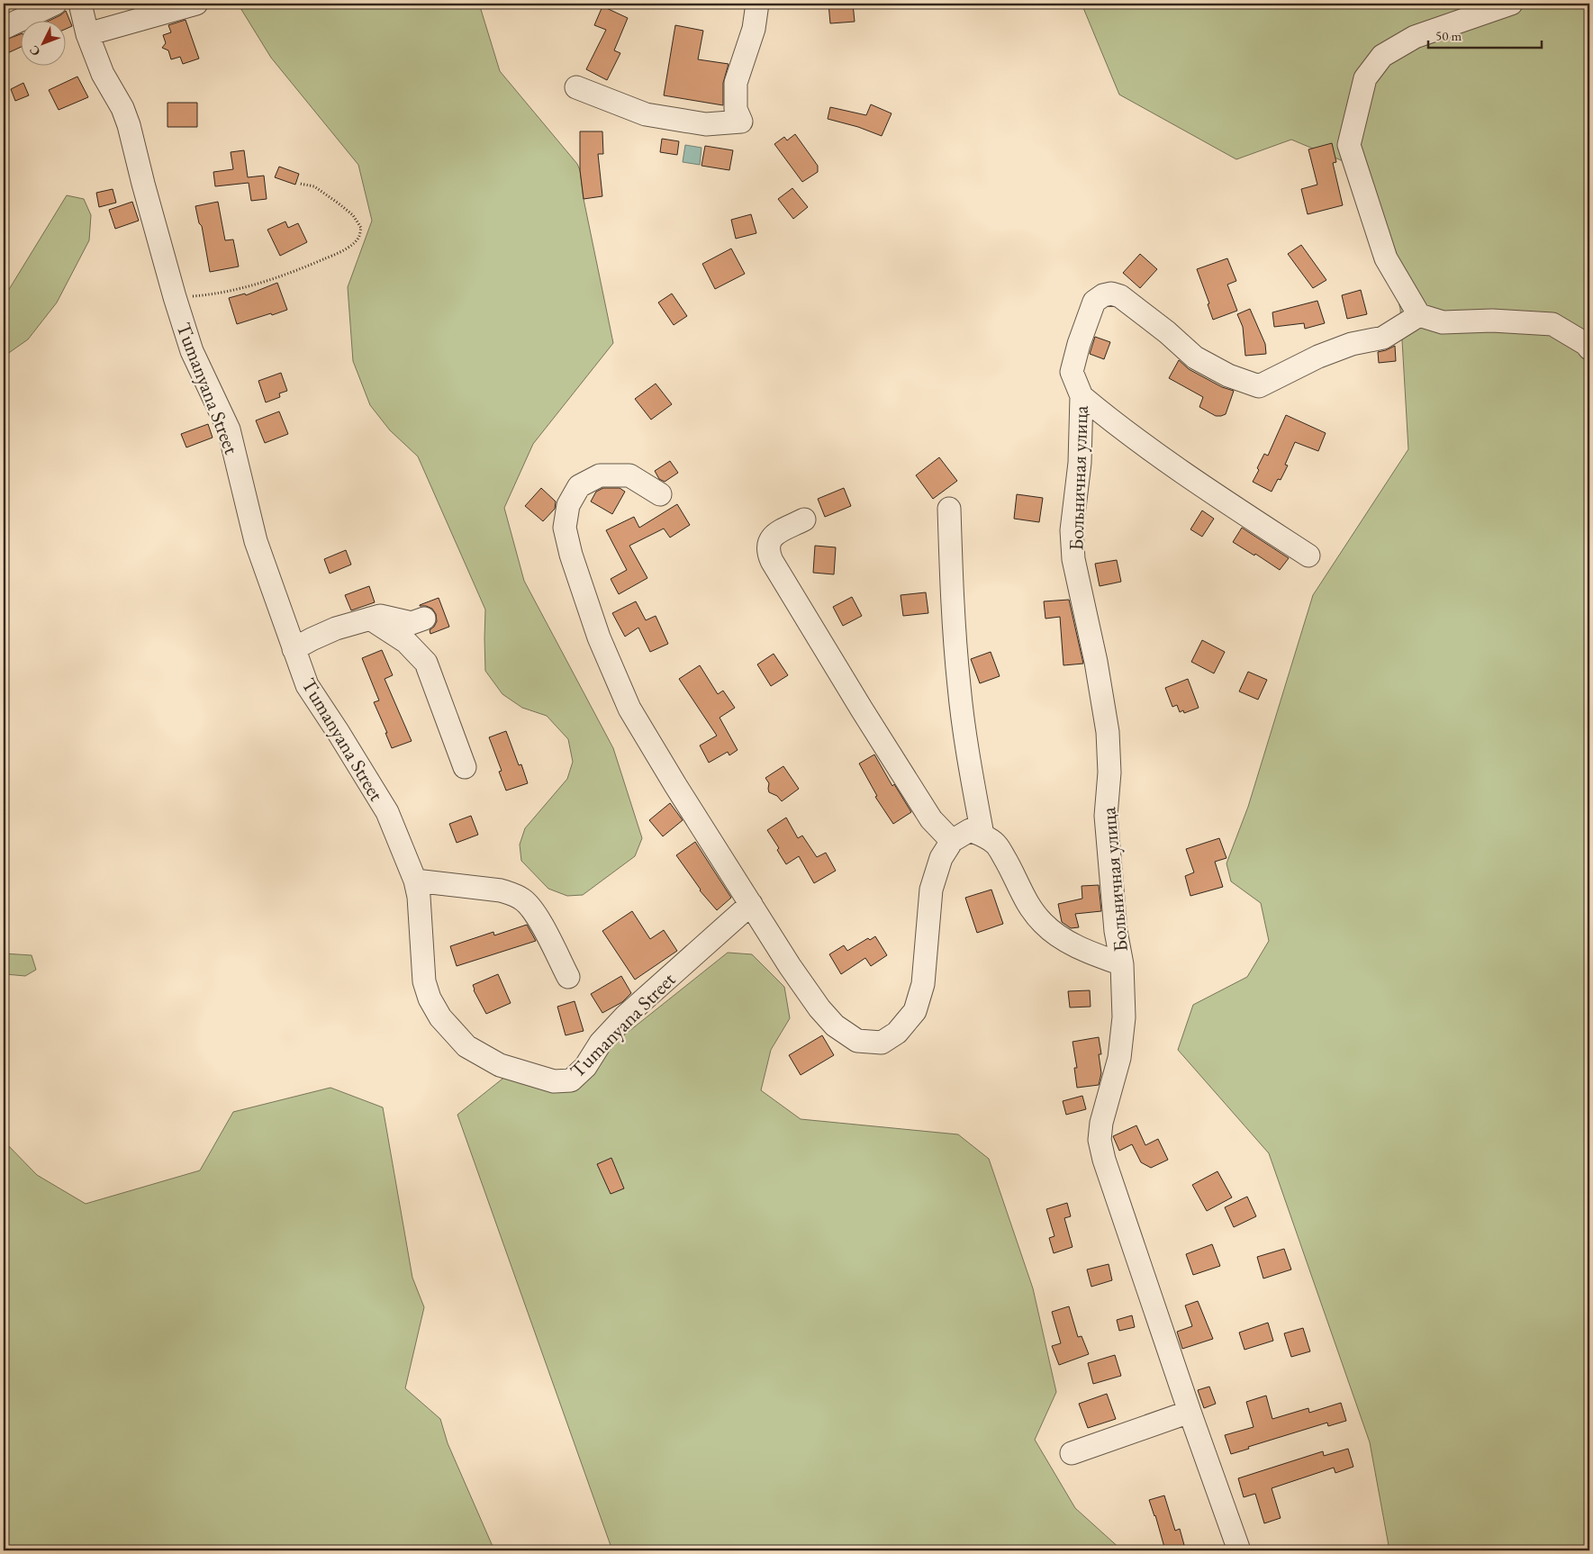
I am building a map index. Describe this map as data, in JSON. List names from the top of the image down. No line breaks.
{"streets":{"street":["Tumanyana Street","Больничная улица"]},"scale_bar":"50 m","north":"bottom left"}
